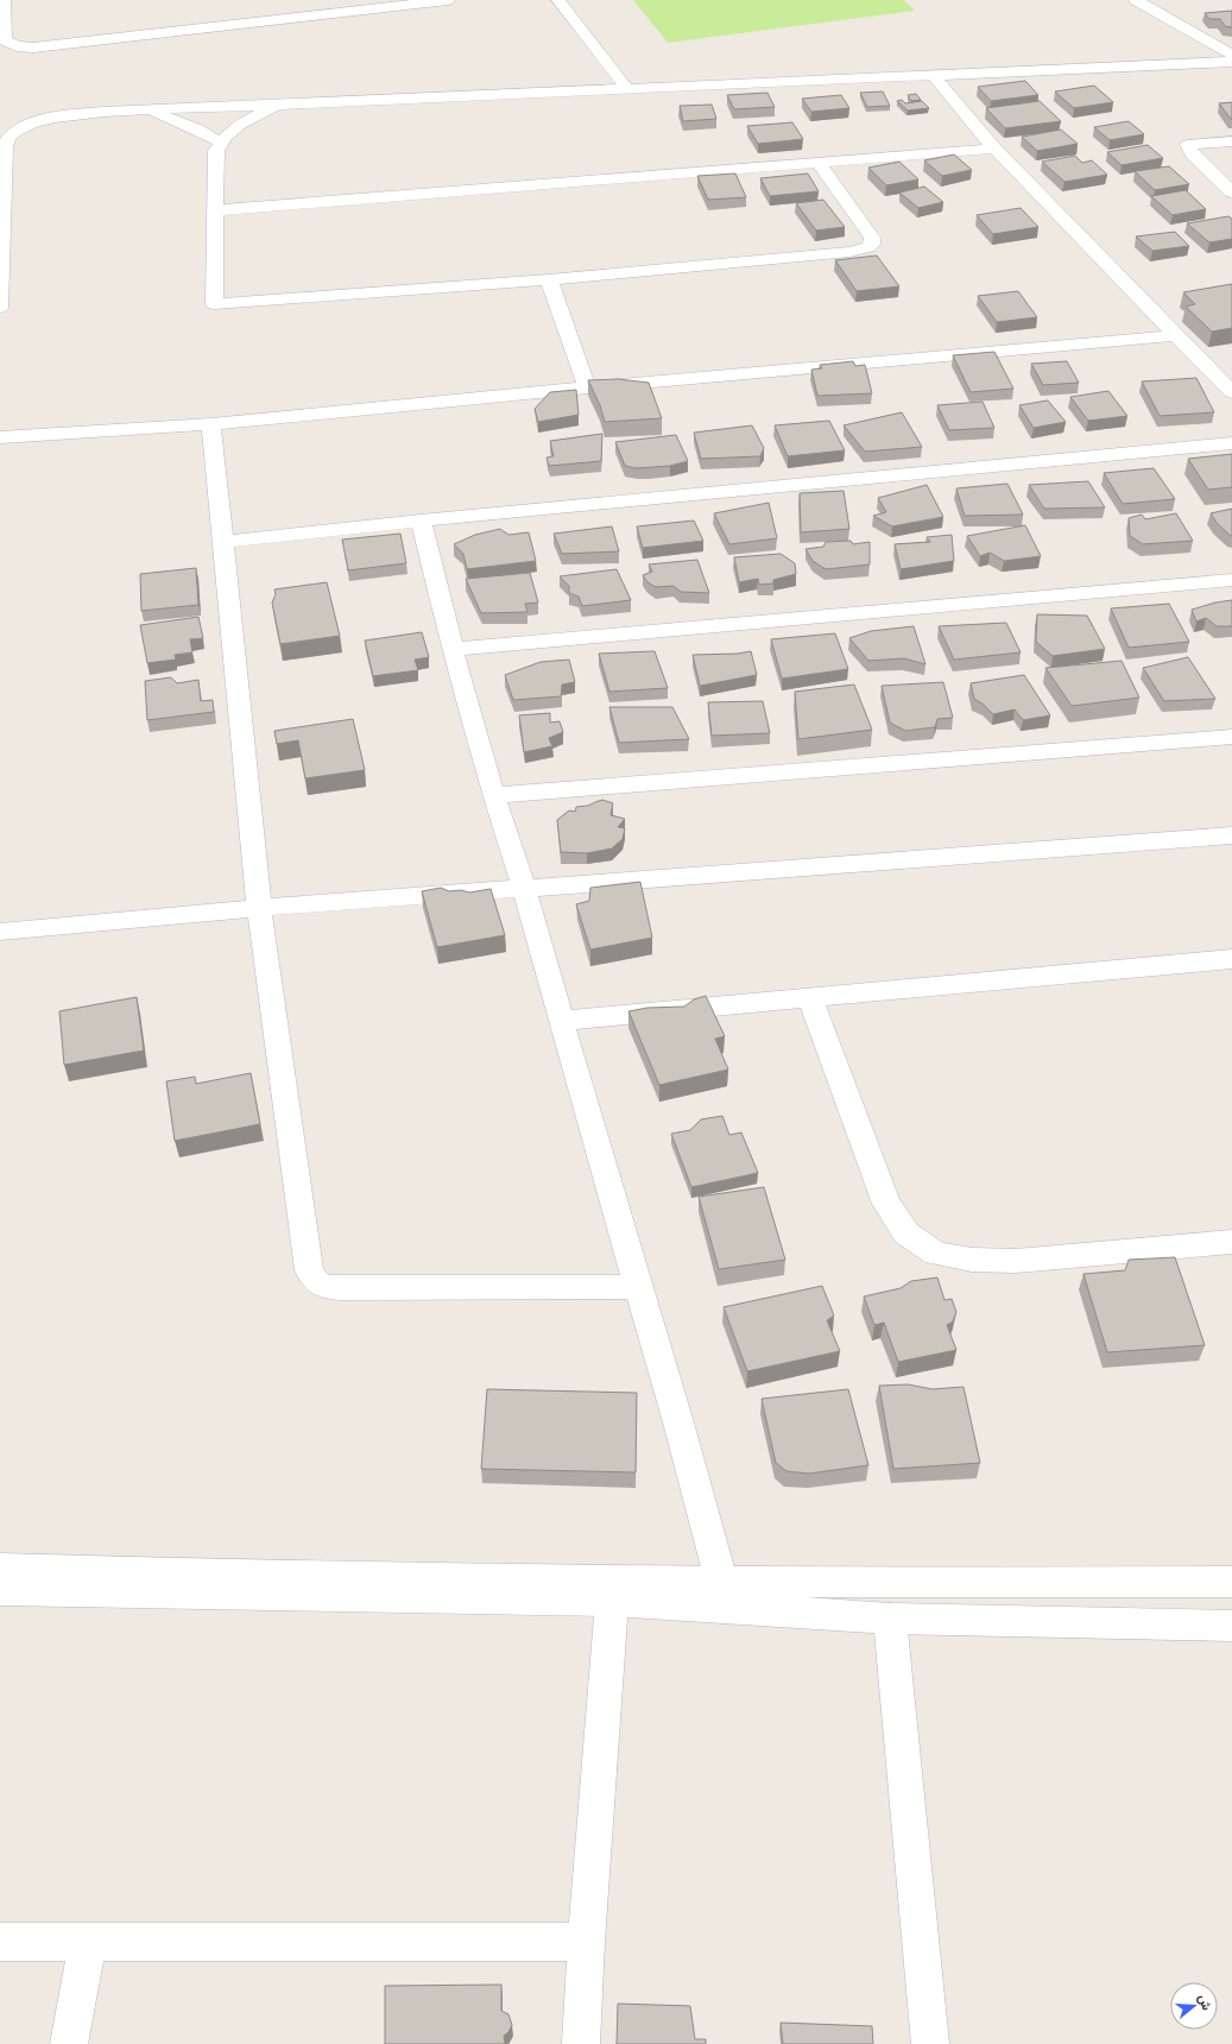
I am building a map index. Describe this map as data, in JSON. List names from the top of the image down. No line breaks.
{"north":"right"}
